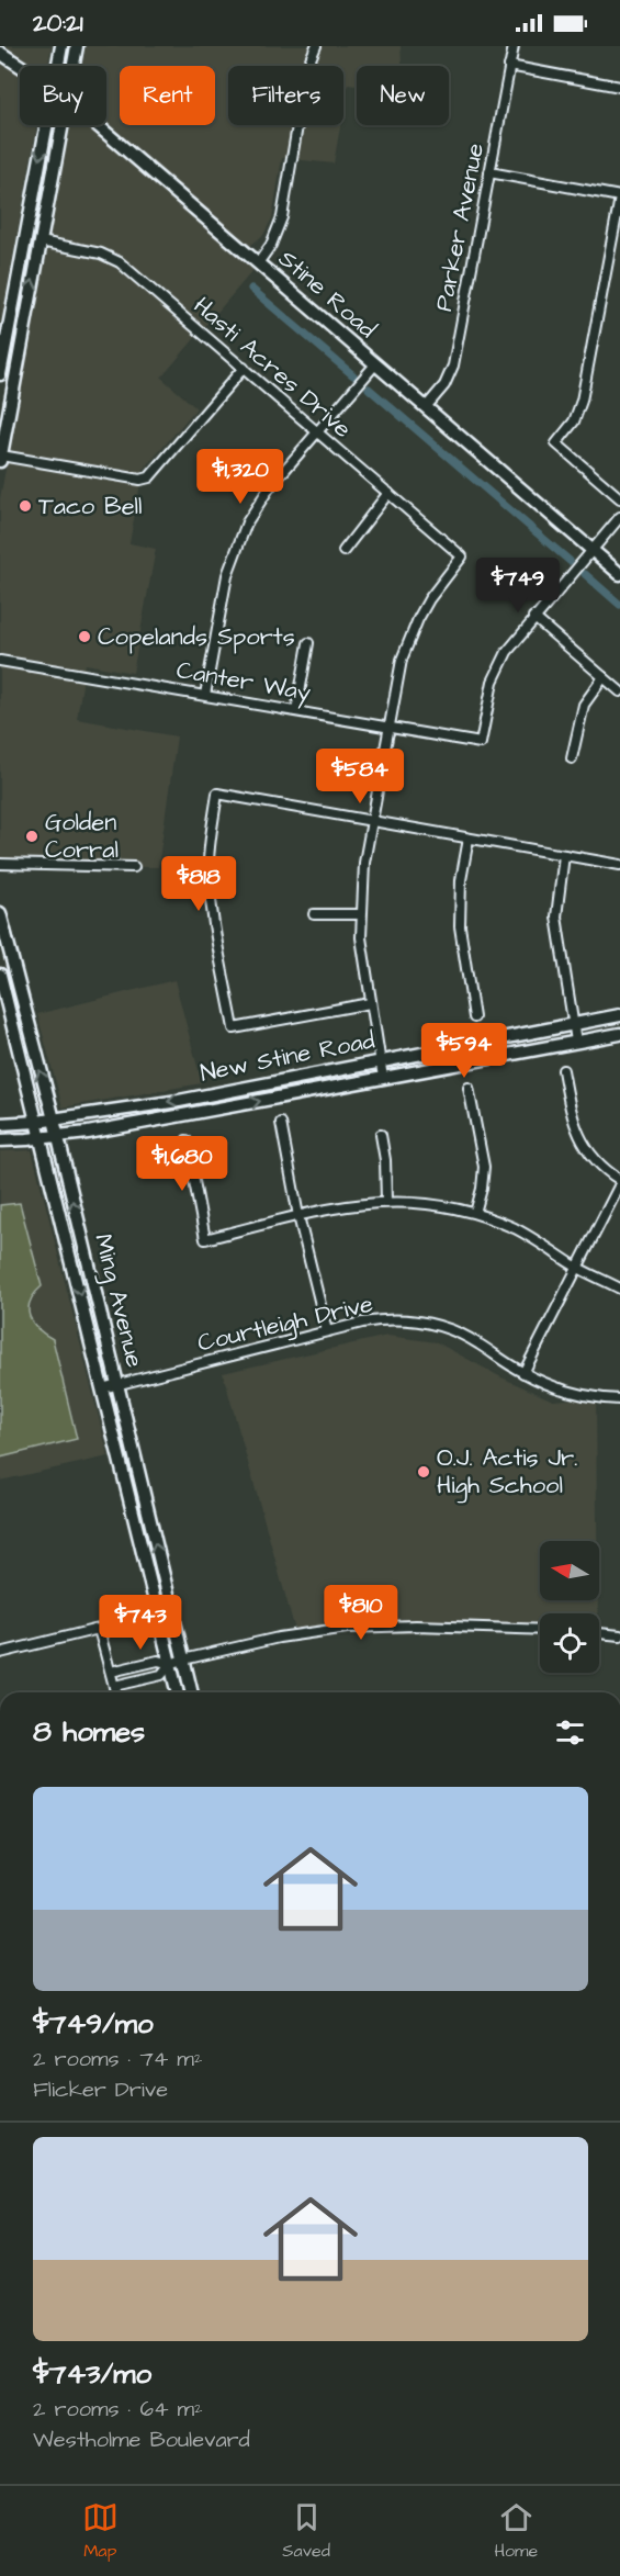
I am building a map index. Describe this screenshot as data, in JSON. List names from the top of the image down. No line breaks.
{"streets":{"main road":["Stine Road","New Stine Road","Ming Avenue"],"street":["Parker Avenue","Hasti Acres Drive","Canter Way","Courtleigh Drive"]},"crossings":[["Parker Avenue","Stine Road"],["Hasti Acres Drive","Canter Way"],["New Stine Road","Ming Avenue"],["Ming Avenue","Courtleigh Drive"]],"places":["Taco Bell","Copelands Sports","Golden Corral","O.J. Actis Jr. High School"],"north":"left","page":{"status":"20:21","chip":["Buy","Rent","Filters","New"],"price":["$1,320","$749","$584","$818","$594","$1,680","$810","$743"],"heading":"8 homes","list":[{"name":"$749/mo","note":"2 rooms · 74 m² · Flicker Drive"},{"name":"$743/mo","note":"2 rooms · 64 m² · Westholme Boulevard"}],"tabs":["Map","Saved","Home"]}}
